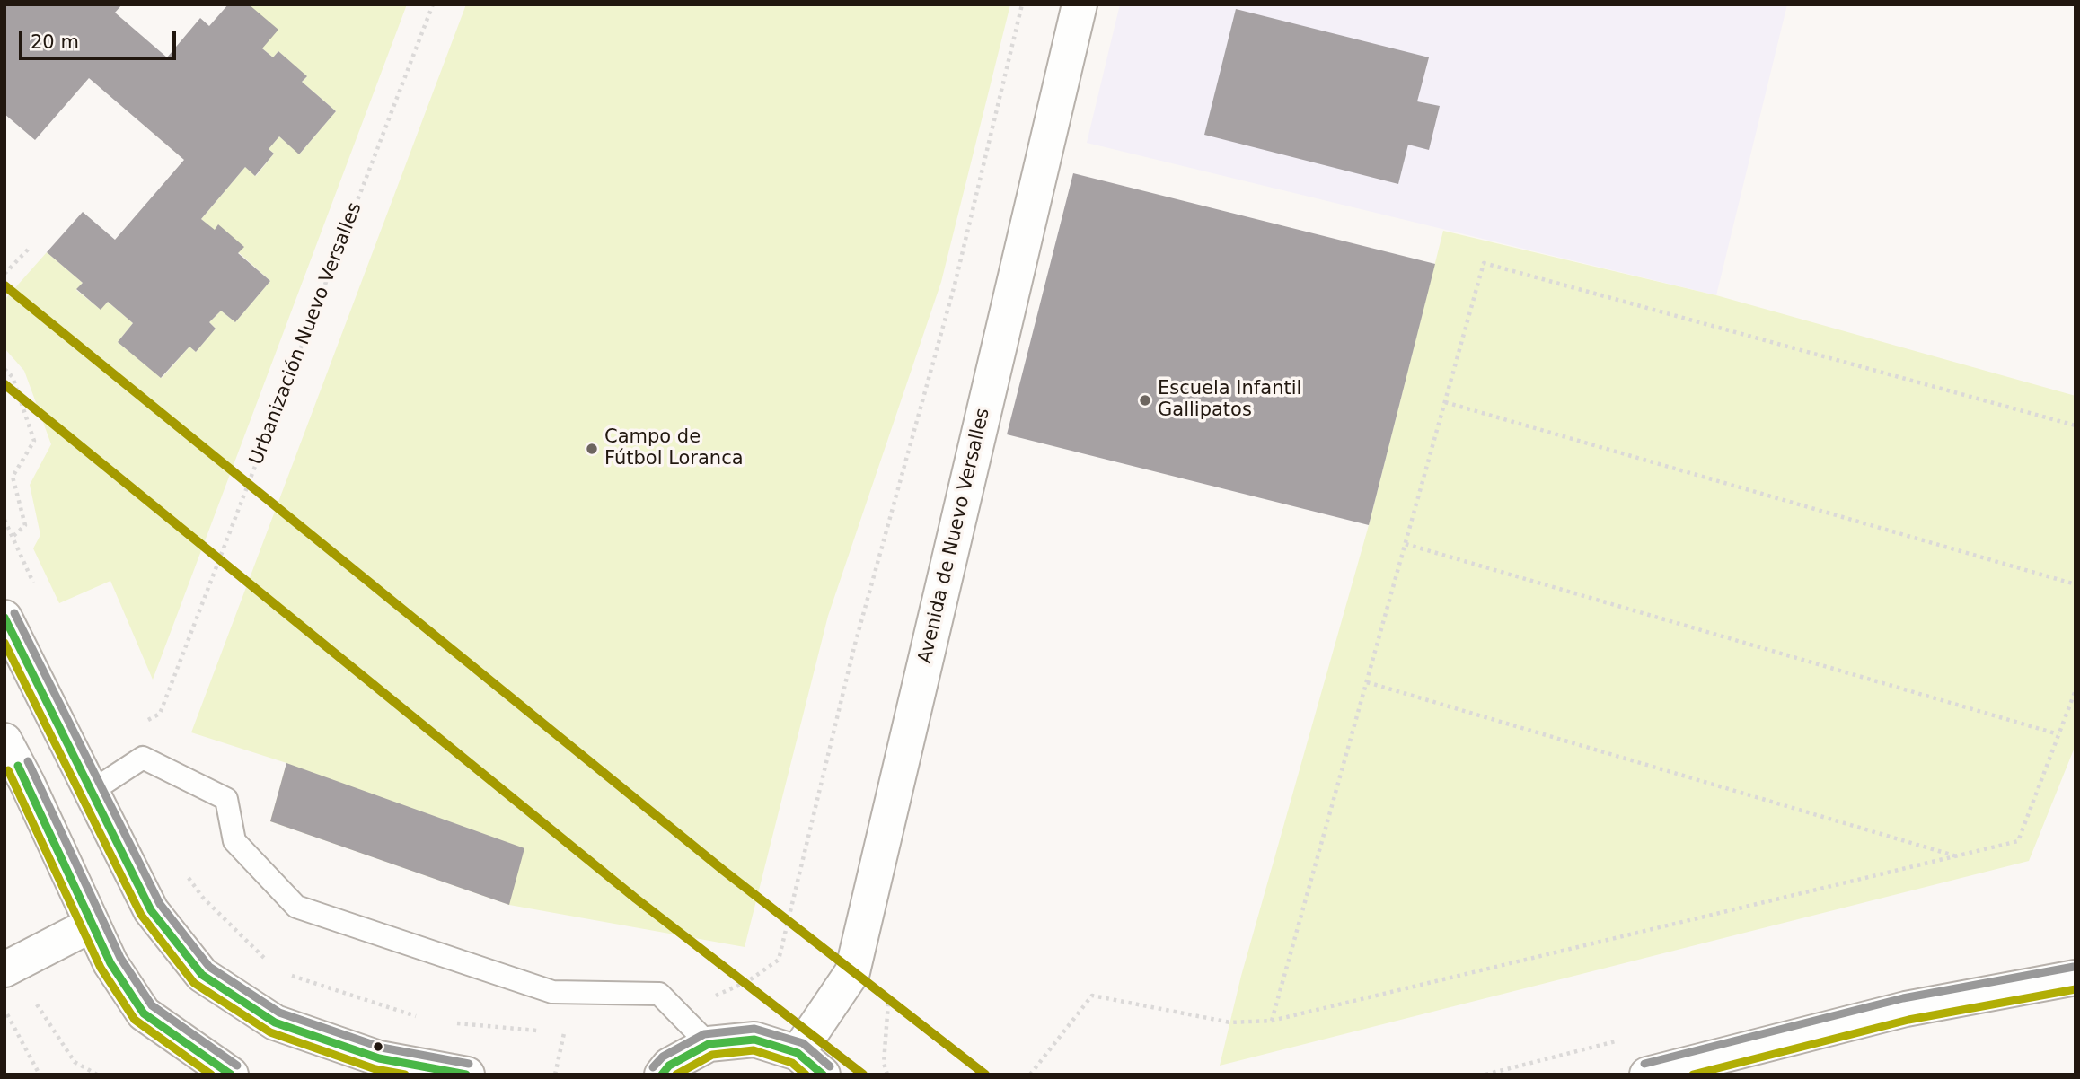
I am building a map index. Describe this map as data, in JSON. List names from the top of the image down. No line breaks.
{"streets":{"main road":["Avenida de Nuevo Versalles"],"path":["Urbanización Nuevo Versalles"]},"places":["Escuela Infantil Gallipatos","Campo de Fútbol Loranca"],"scale_bar":"20 m"}
